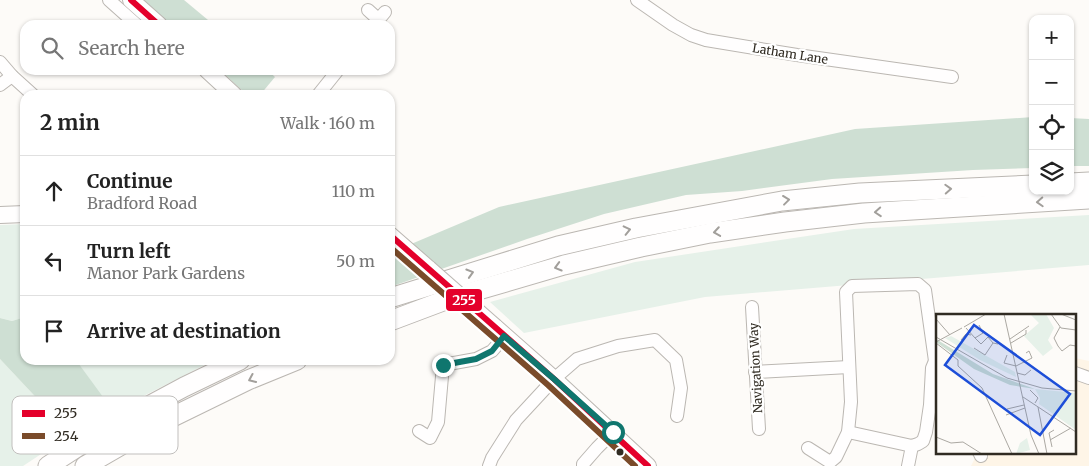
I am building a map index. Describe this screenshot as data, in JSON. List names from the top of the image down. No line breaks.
{"streets":{"street":["Latham Lane","Navigation Way"]},"lines":["transit line 255","transit line 254"],"legend":["255","254"],"page":{"map_buttons":["+","−"],"search":"Search here","heading":["2 min","Walk · 160 m"],"list":[["Continue","Bradford Road","110 m"],["Turn left","Manor Park Gardens","50 m"],"Arrive at destination"]}}
